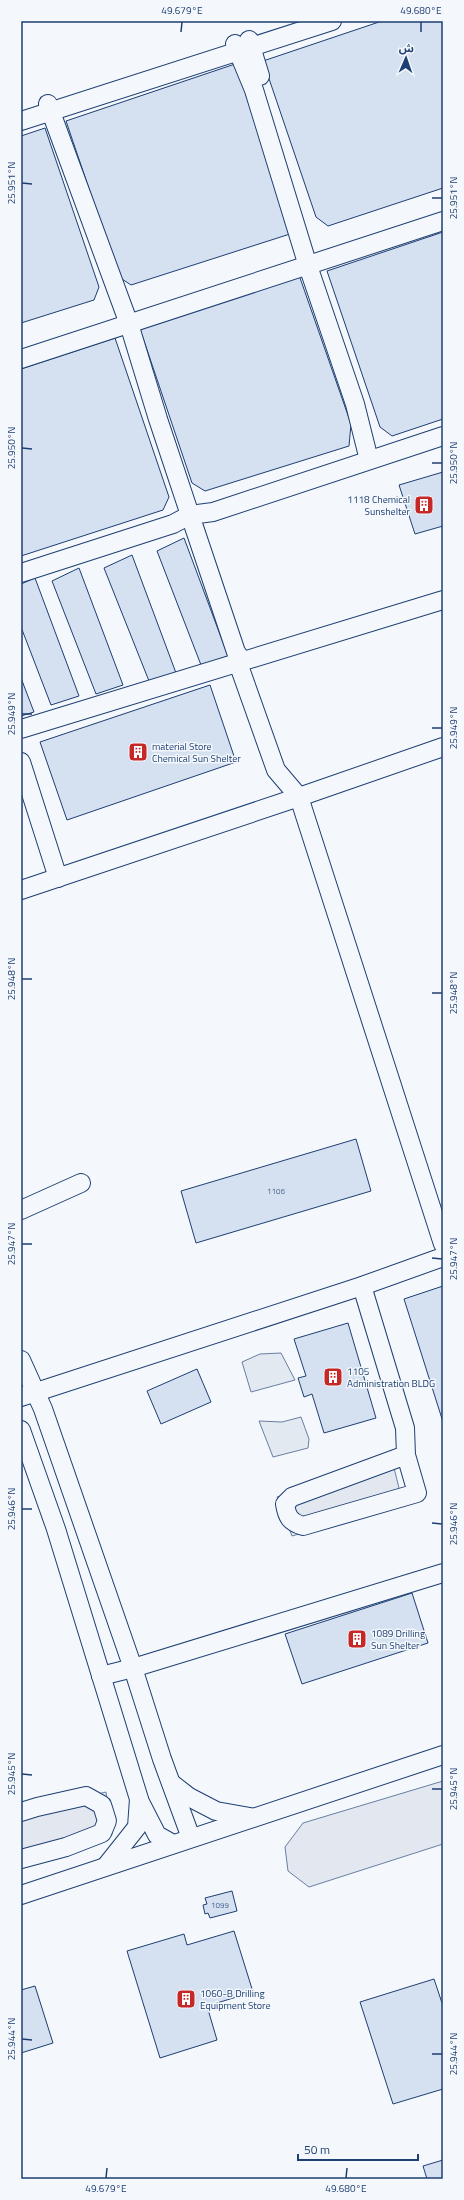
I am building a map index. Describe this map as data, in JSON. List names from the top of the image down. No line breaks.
{"places":{"building":["1118 Chemical Sunshelter","material Store Chemical Sun Shelter","1105 Administration BLDG","1089 Drilling Sun Shelter","1060-B Drilling Equipment Store"]},"house_numbers":["1106","1099"],"scale_bar":"50 m","north":"top","coordinates":["49.679°E","49.680°E","25.951°N","25.950°N","25.949°N","25.948°N","25.947°N","25.946°N","25.945°N","25.944°N"]}
